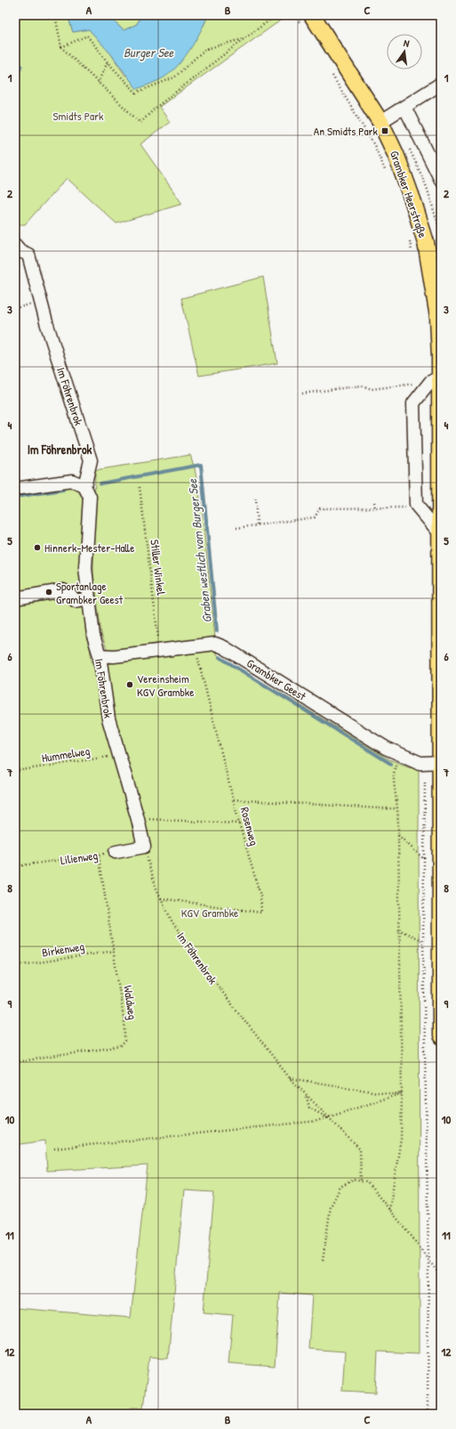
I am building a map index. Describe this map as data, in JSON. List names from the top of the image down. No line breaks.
{"streets":{"main road":["Grambker Heerstraße"],"street":["Im Föhrenbrok","Grambker Geest"],"path":["Stiller Winkel","Hummelweg","Rosenweg","Lilienweg","Birkenweg","Waldweg"]},"crossings":[["Grambker Heerstraße","Grambker Geest"],["Im Föhrenbrok","Grambker Geest"],["Im Föhrenbrok","Hummelweg"],["Im Föhrenbrok","Rosenweg"],["Stiller Winkel","Grambker Geest"],["Grambker Geest","Rosenweg"],["Lilienweg","Waldweg"],["Birkenweg","Waldweg"]],"districts":["Im Föhrenbrok"],"water":["Burger See","Graben westlich vom Burger See"],"parks":["Smidts Park","KGV Grambke"],"places":{"transit":["An Smidts Park"],"other":["Hinnerk-Mester-Halle","Sportanlage Grambker Geest","Vereinsheim KGV Grambke"]},"north":"top","grid":{"columns":["A","B","C"],"rows":["1","2","3","4","5","6","7","8","9","10","11","12"]}}
